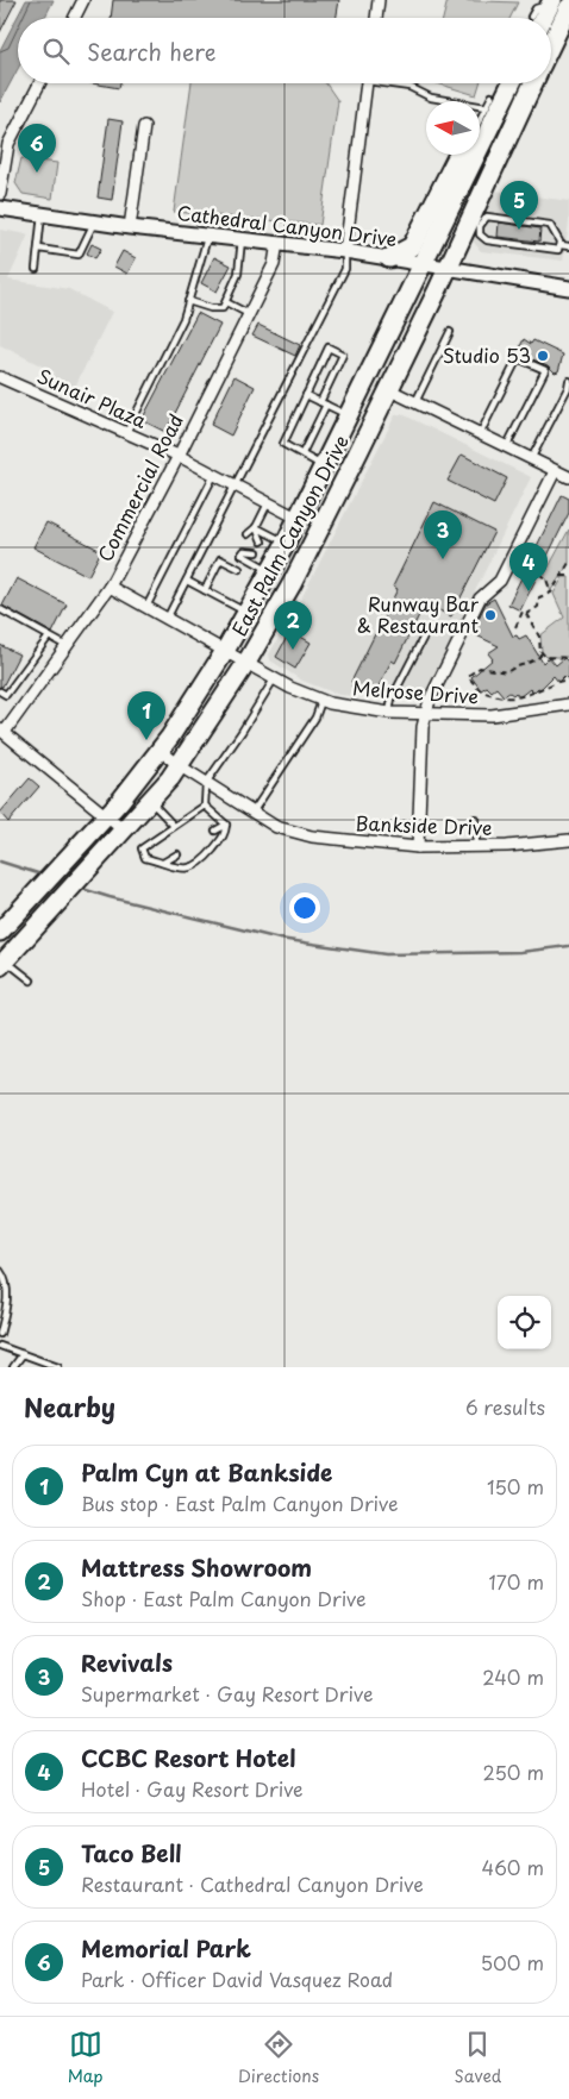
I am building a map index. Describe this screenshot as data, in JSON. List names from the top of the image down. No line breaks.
{"streets":{"main road":["East Palm Canyon Drive"],"street":["Cathedral Canyon Drive","Sunair Plaza","Commercial Road","Melrose Drive","Bankside Drive"]},"crossings":[["Cathedral Canyon Drive","Commercial Road"],["Cathedral Canyon Drive","East Palm Canyon Drive"],["Sunair Plaza","Commercial Road"],["Sunair Plaza","East Palm Canyon Drive"],["Commercial Road","Melrose Drive"],["East Palm Canyon Drive","Melrose Drive"],["East Palm Canyon Drive","Bankside Drive"]],"places":["Studio 53","Runway Bar & Restaurant"],"north":"left","page":{"search":"Search here","pins":["6","5","3","4","2","1"],"heading":["Nearby","6 results"],"list":[{"mark":"1","name":"Palm Cyn at Bankside","note":"Bus stop · East Palm Canyon Drive","value":"150 m"},{"mark":"2","name":"Mattress Showroom","note":"Shop · East Palm Canyon Drive","value":"170 m"},{"mark":"3","name":"Revivals","note":"Supermarket · Gay Resort Drive","value":"240 m"},{"mark":"4","name":"CCBC Resort Hotel","note":"Hotel · Gay Resort Drive","value":"250 m"},{"mark":"5","name":"Taco Bell","note":"Restaurant · Cathedral Canyon Drive","value":"460 m"},{"mark":"6","name":"Memorial Park","note":"Park · Officer David Vasquez Road","value":"500 m"}],"nav":["Map","Directions","Saved"]}}
